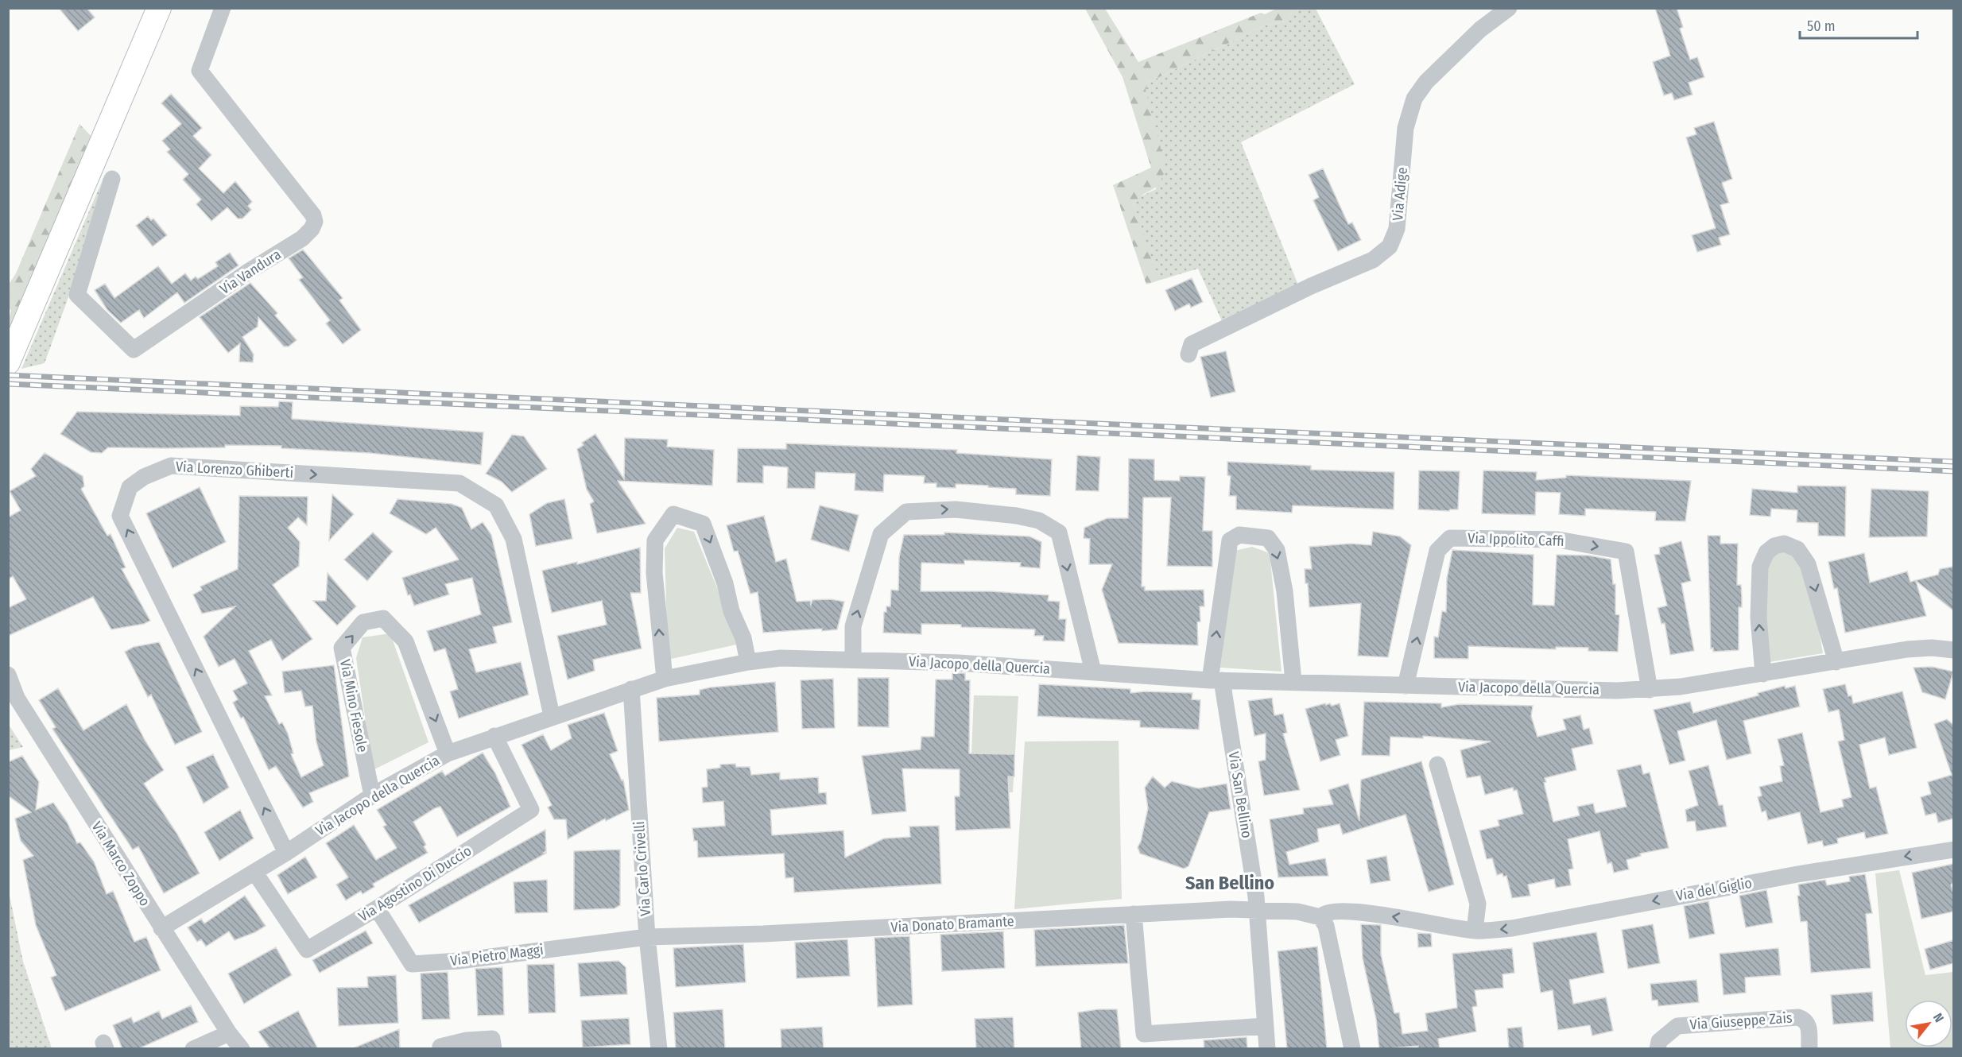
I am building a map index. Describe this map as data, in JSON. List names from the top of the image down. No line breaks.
{"streets":{"street":["Via Adige","Via Vandura","Via Lorenzo Ghiberti","Via Ippolito Caffi","Via Jacopo della Quercia","Via Mino Fiesole","Via San Bellino","Via Marco Zoppo","Via Carlo Crivelli","Via Agostino Di Duccio","Via del Giglio","Via Donato Bramante","Via Pietro Maggi","Via Giuseppe Zais"]},"crossings":[["Via Lorenzo Ghiberti","Via Jacopo della Quercia"],["Via Ippolito Caffi","Via Jacopo della Quercia"],["Via Jacopo della Quercia","Via Mino Fiesole"],["Via Jacopo della Quercia","Via San Bellino"],["Via Jacopo della Quercia","Via Marco Zoppo"],["Via Jacopo della Quercia","Via Carlo Crivelli"],["Via Jacopo della Quercia","Via Agostino Di Duccio"],["Via San Bellino","Via Donato Bramante"],["Via Carlo Crivelli","Via Donato Bramante"],["Via Carlo Crivelli","Via Pietro Maggi"],["Via Agostino Di Duccio","Via Pietro Maggi"],["Via del Giglio","Via Donato Bramante"],["Via Donato Bramante","Via Pietro Maggi"]],"one_way":["Via del Giglio"],"districts":["San Bellino"],"scale_bar":"50 m","north":"top right"}
